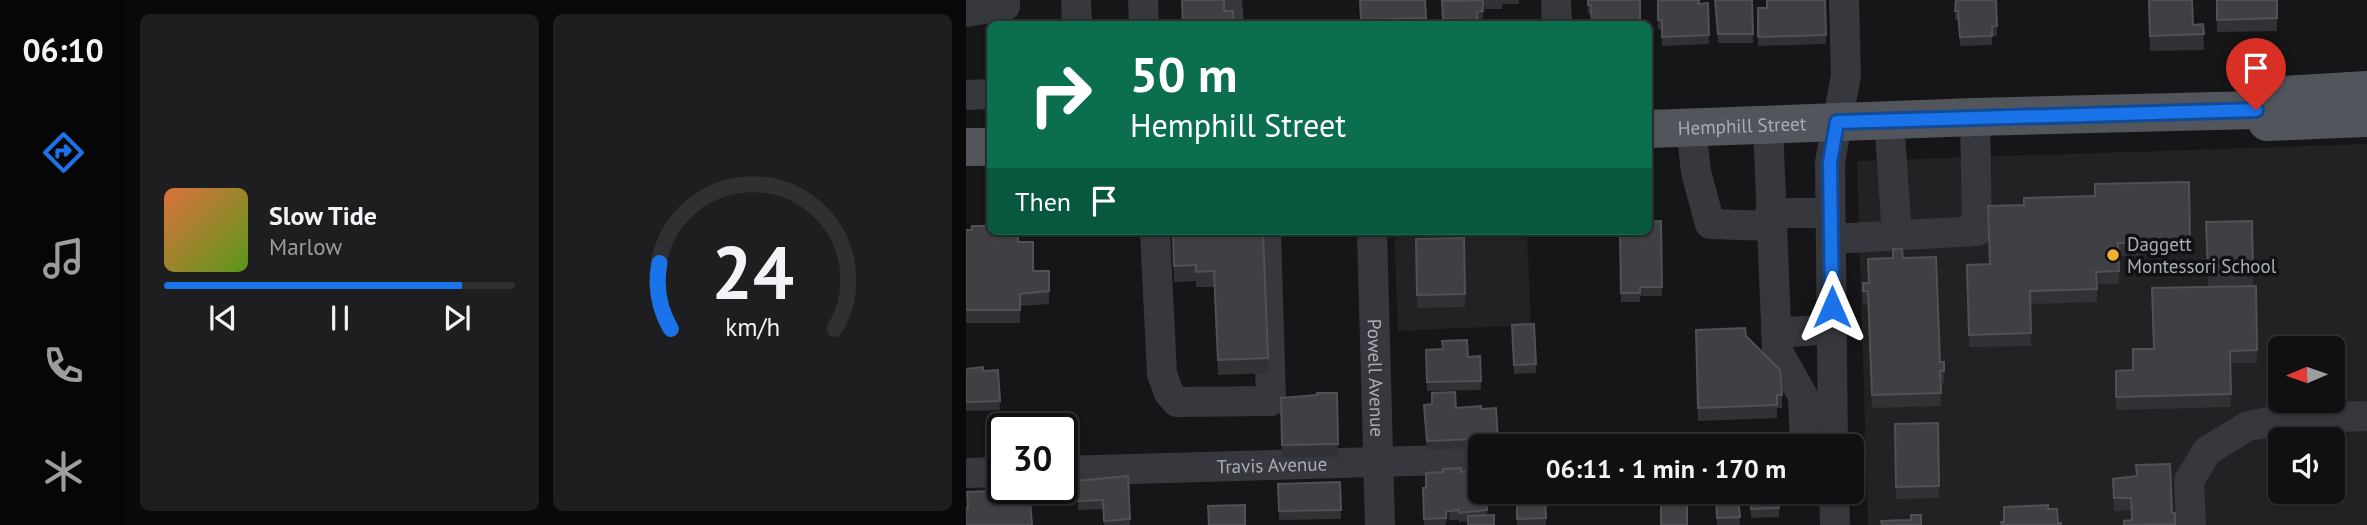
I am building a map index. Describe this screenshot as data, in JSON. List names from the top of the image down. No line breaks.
{"streets":{"main road":["Hemphill Street"],"street":["Powell Avenue","Travis Avenue"]},"crossings":[["Powell Avenue","Travis Avenue"]],"places":["Daggett Montessori School"],"north":"left","page":{"tabs":"06:10","turn":["50 m","Hemphill Street"],"then":"Then","song":["Slow Tide","Marlow"],"limit":"30","trip":"06:11 · 1 min · 170 m","gauge":["24","km/h"]}}
